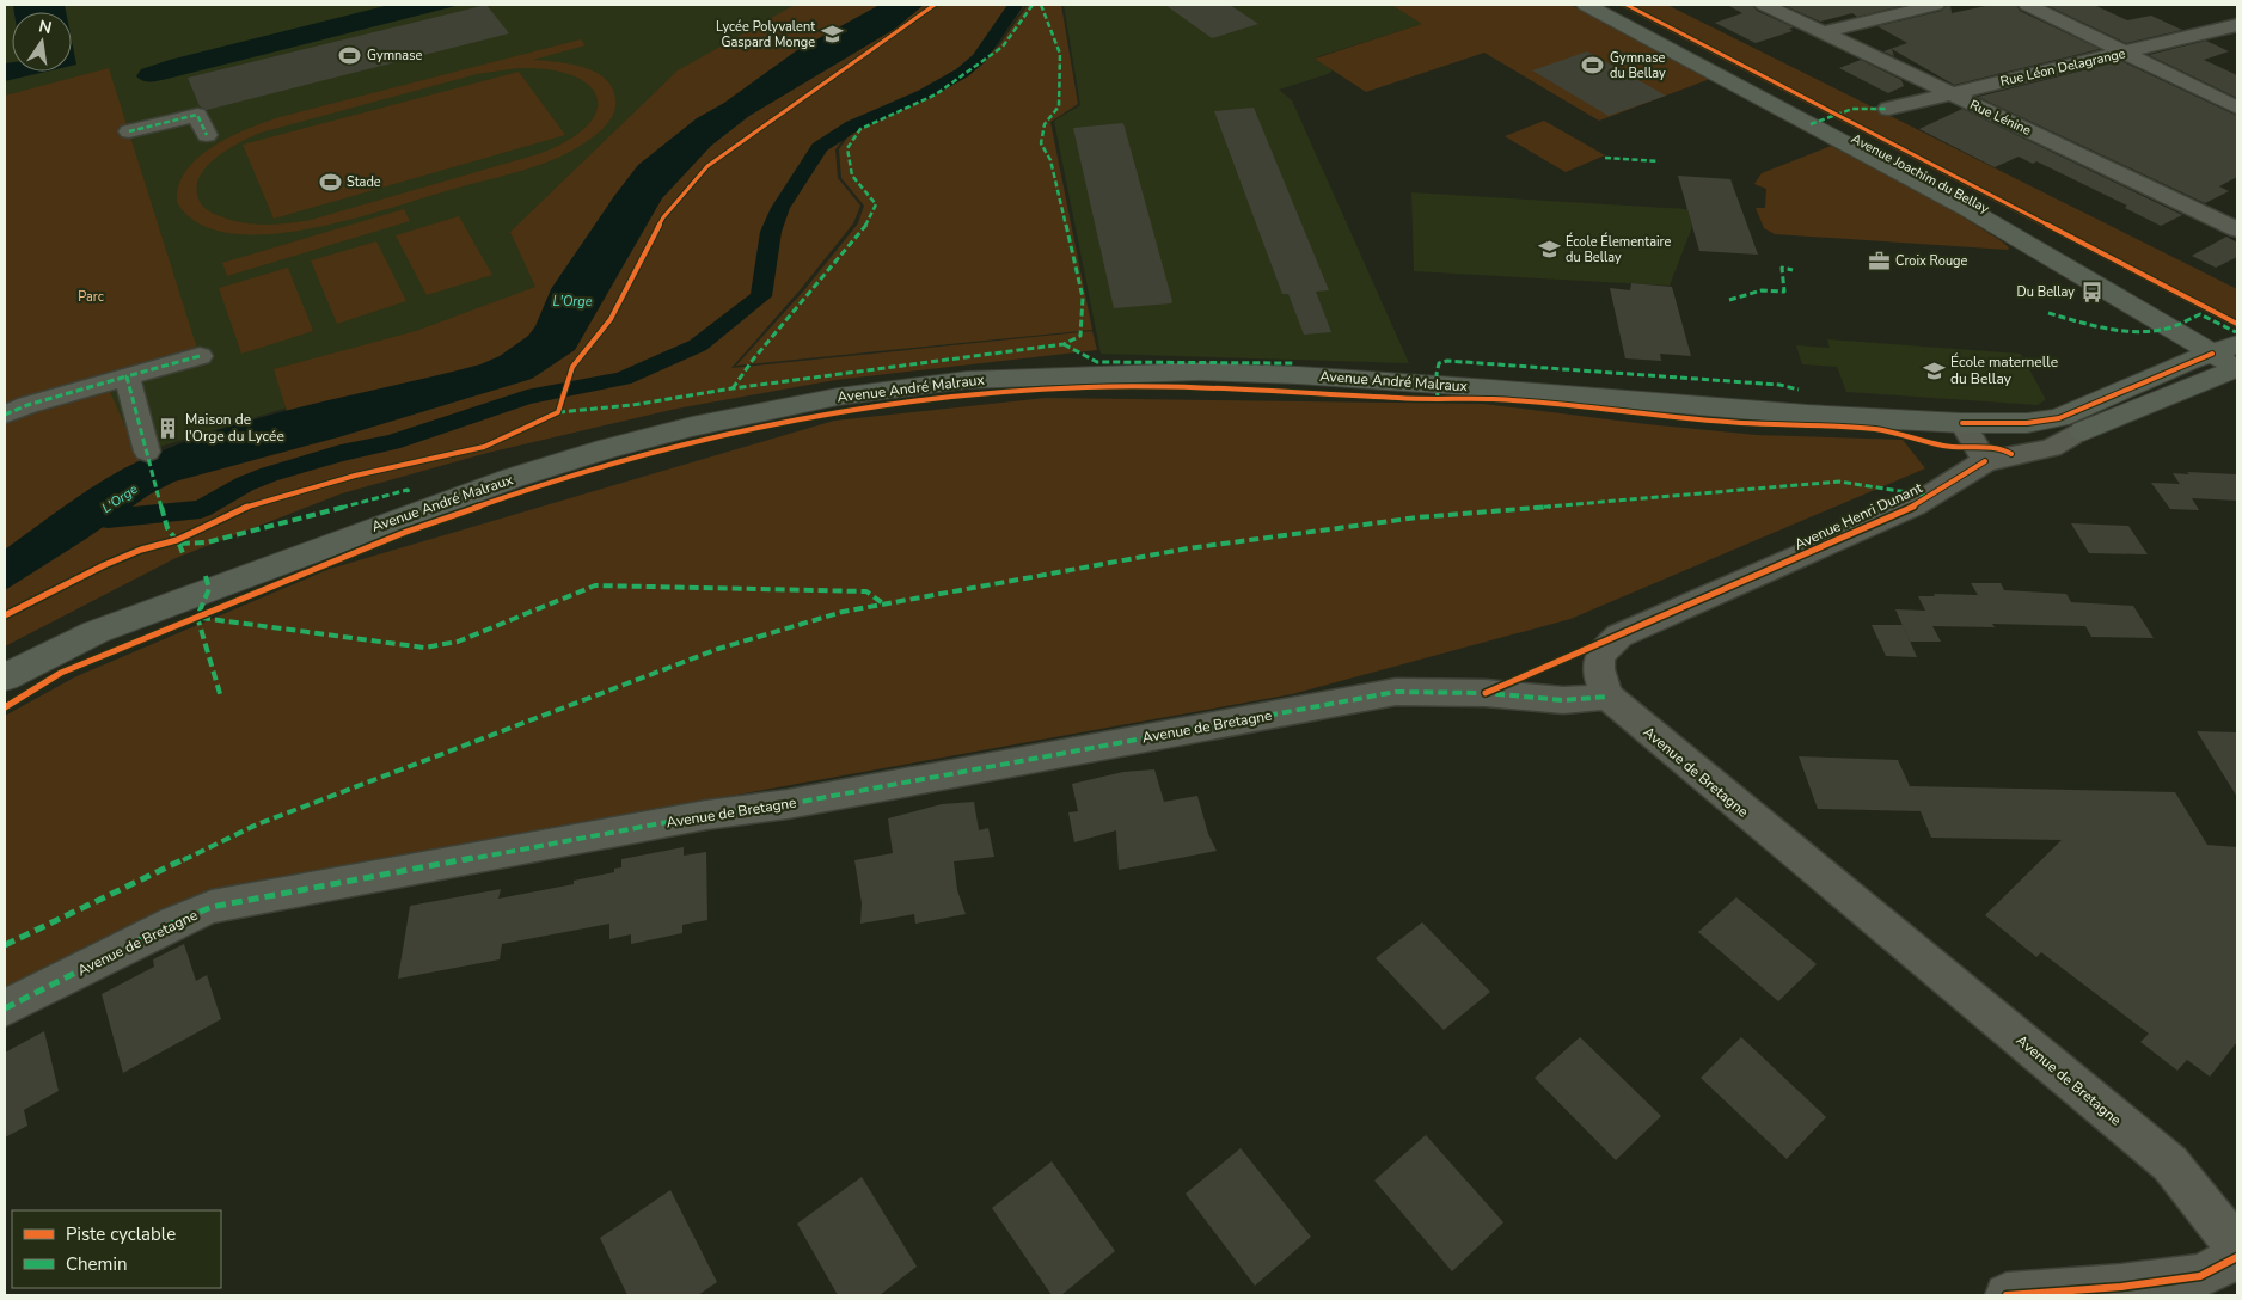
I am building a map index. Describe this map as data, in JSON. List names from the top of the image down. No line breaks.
{"streets":{"main road":["Avenue Joachim du Bellay","Avenue André Malraux","Avenue Henri Dunant"],"street":["Rue Léon Delagrange","Rue Lénine","Avenue de Bretagne"]},"crossings":[["Rue Léon Delagrange","Rue Lénine"],["Avenue André Malraux","Avenue Henri Dunant"],["Avenue Henri Dunant","Avenue de Bretagne"]],"water":["L'Orge"],"parks":["Parc"],"places":{"school or university":["Lycée Polyvalent Gaspard Monge","École Élementaire du Bellay","École maternelle du Bellay"],"sports":["Gymnase","Gymnase du Bellay","Stade"],"office":["Croix Rouge"],"bus stop":["Du Bellay"],"building":["Maison de l'Orge du Lycée"]},"legend":["Piste cyclable","Chemin"],"north":"top"}
